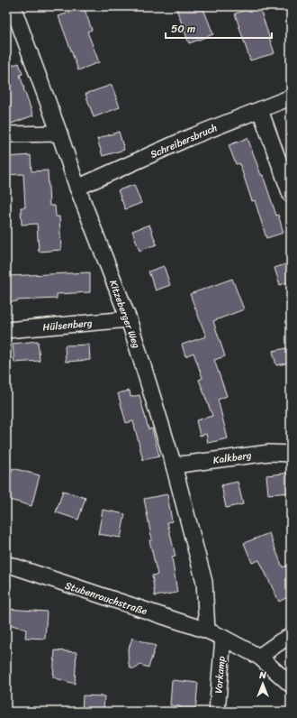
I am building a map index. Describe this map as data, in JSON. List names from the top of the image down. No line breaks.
{"streets":{"street":["Schreibersbruch","Kitzeberger Weg","Hülsenberg","Kalkberg","Stubenrauchstraße","Vorkamp"]},"crossings":[["Schreibersbruch","Kitzeberger Weg"],["Kitzeberger Weg","Hülsenberg"],["Kitzeberger Weg","Kalkberg"],["Kitzeberger Weg","Stubenrauchstraße"],["Stubenrauchstraße","Vorkamp"]],"scale_bar":"50 m","north":"top"}
